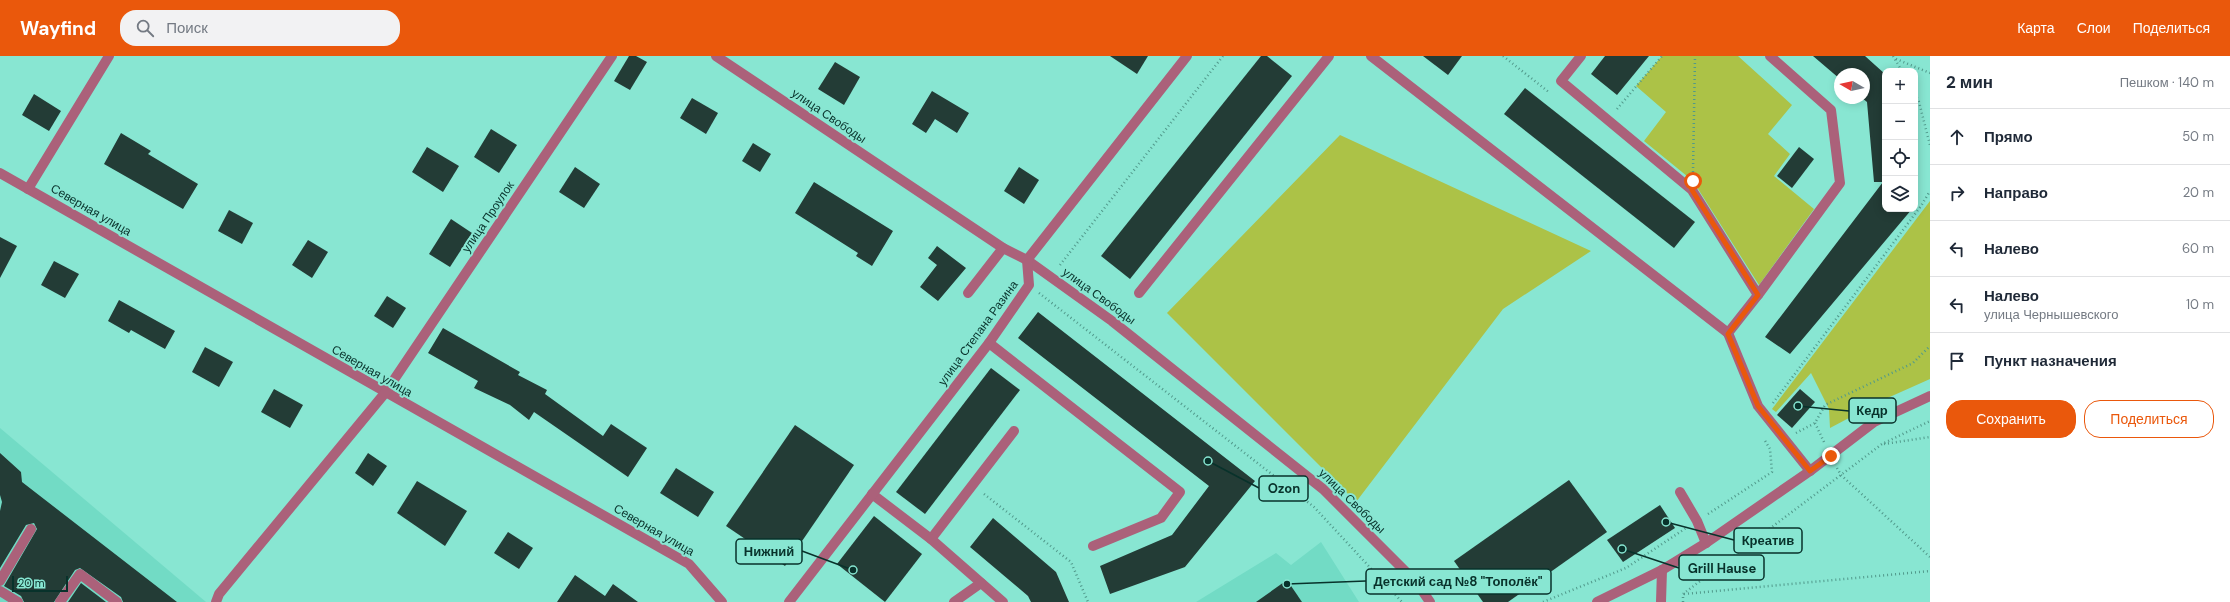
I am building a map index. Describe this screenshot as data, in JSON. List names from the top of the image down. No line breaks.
{"streets":{"street":["улица Свободы","Северная улица","улица Проулок","улица Степана Разина"]},"crossings":[["улица Свободы","улица Степана Разина"],["Северная улица","улица Проулок"]],"places":["Кедр","Ozon","Креатив","Grill Hause","Нижний","Детский сад №8 \"Тополёк\""],"scale_bar":"20 m","north":"left","page":{"header":"Wayfind","search":"Поиск","nav":["Карта","Слои","Поделиться"],"heading":["2 мин","Пешком · 140 m"],"map_buttons":["+","−"],"list":[["Прямо","50 m"],["Направо","20 m"],["Налево","60 m"],["Налево","улица Чернышевского","10 m"],"Пункт назначения"],"buttons":["Сохранить","Поделиться"],"scale":"20 m"}}
